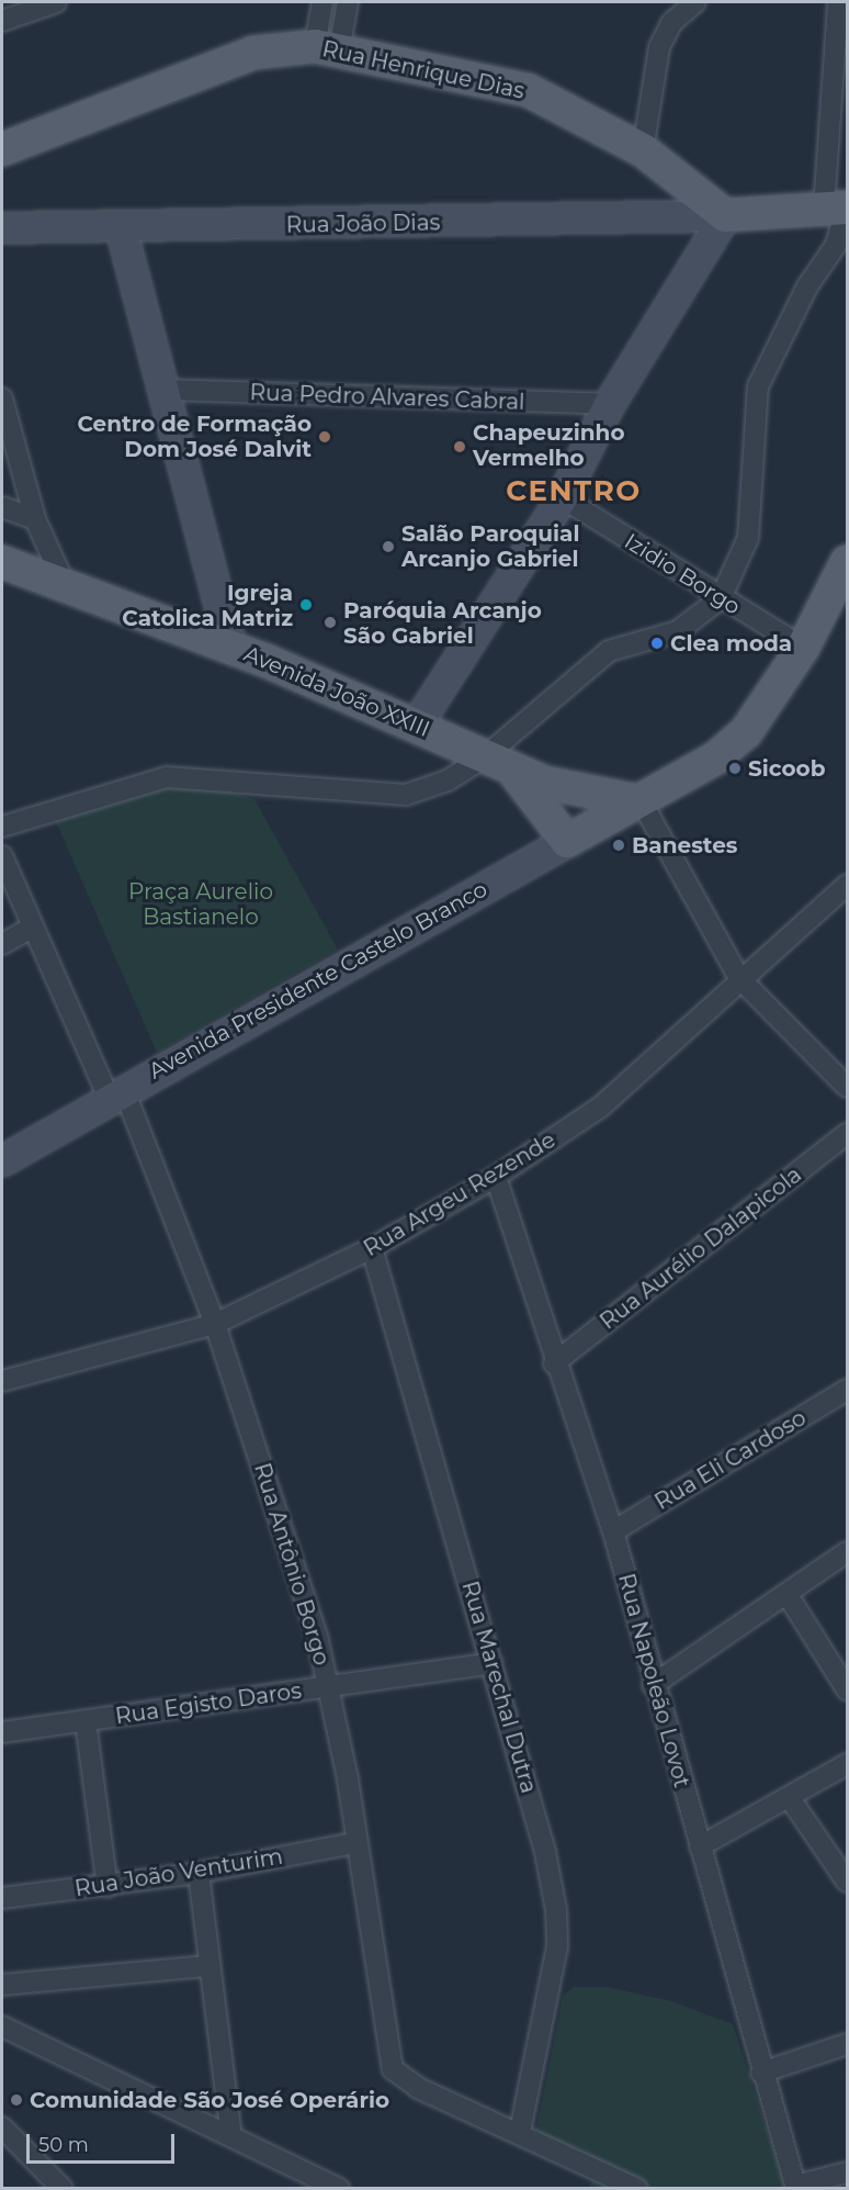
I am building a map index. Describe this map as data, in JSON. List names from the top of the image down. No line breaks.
{"streets":{"main road":["Rua Henrique Dias","Rua João Dias","Avenida João XXIII","Avenida Presidente Castelo Branco"],"street":["Rua Pedro Alvares Cabral","Izidio Borgo","Rua Argeu Rezende","Rua Aurélio Dalapicola","Rua Eli Cardoso","Rua Antônio Borgo","Rua Napoleão Lovot","Rua Marechal Dutra","Rua Egisto Daros","Rua João Venturim"]},"crossings":[["Rua Henrique Dias","Rua João Dias"],["Izidio Borgo","Avenida Presidente Castelo Branco"],["Avenida João XXIII","Avenida Presidente Castelo Branco"],["Avenida Presidente Castelo Branco","Rua Antônio Borgo"],["Rua Argeu Rezende","Rua Antônio Borgo"],["Rua Argeu Rezende","Rua Napoleão Lovot"],["Rua Argeu Rezende","Rua Marechal Dutra"],["Rua Aurélio Dalapicola","Rua Napoleão Lovot"],["Rua Eli Cardoso","Rua Napoleão Lovot"],["Rua Antônio Borgo","Rua Marechal Dutra"],["Rua Antônio Borgo","Rua Egisto Daros"],["Rua Antônio Borgo","Rua João Venturim"],["Rua Marechal Dutra","Rua Egisto Daros"]],"districts":["CENTRO"],"parks":["Praça Aurelio Bastianelo"],"places":["Centro de Formação Dom José Dalvit","Chapeuzinho Vermelho","Salão Paroquial Arcanjo Gabriel","Igreja Catolica Matriz","Paróquia Arcanjo São Gabriel","Clea moda","Sicoob","Banestes","Comunidade São José Operário"],"scale_bar":"50 m"}
